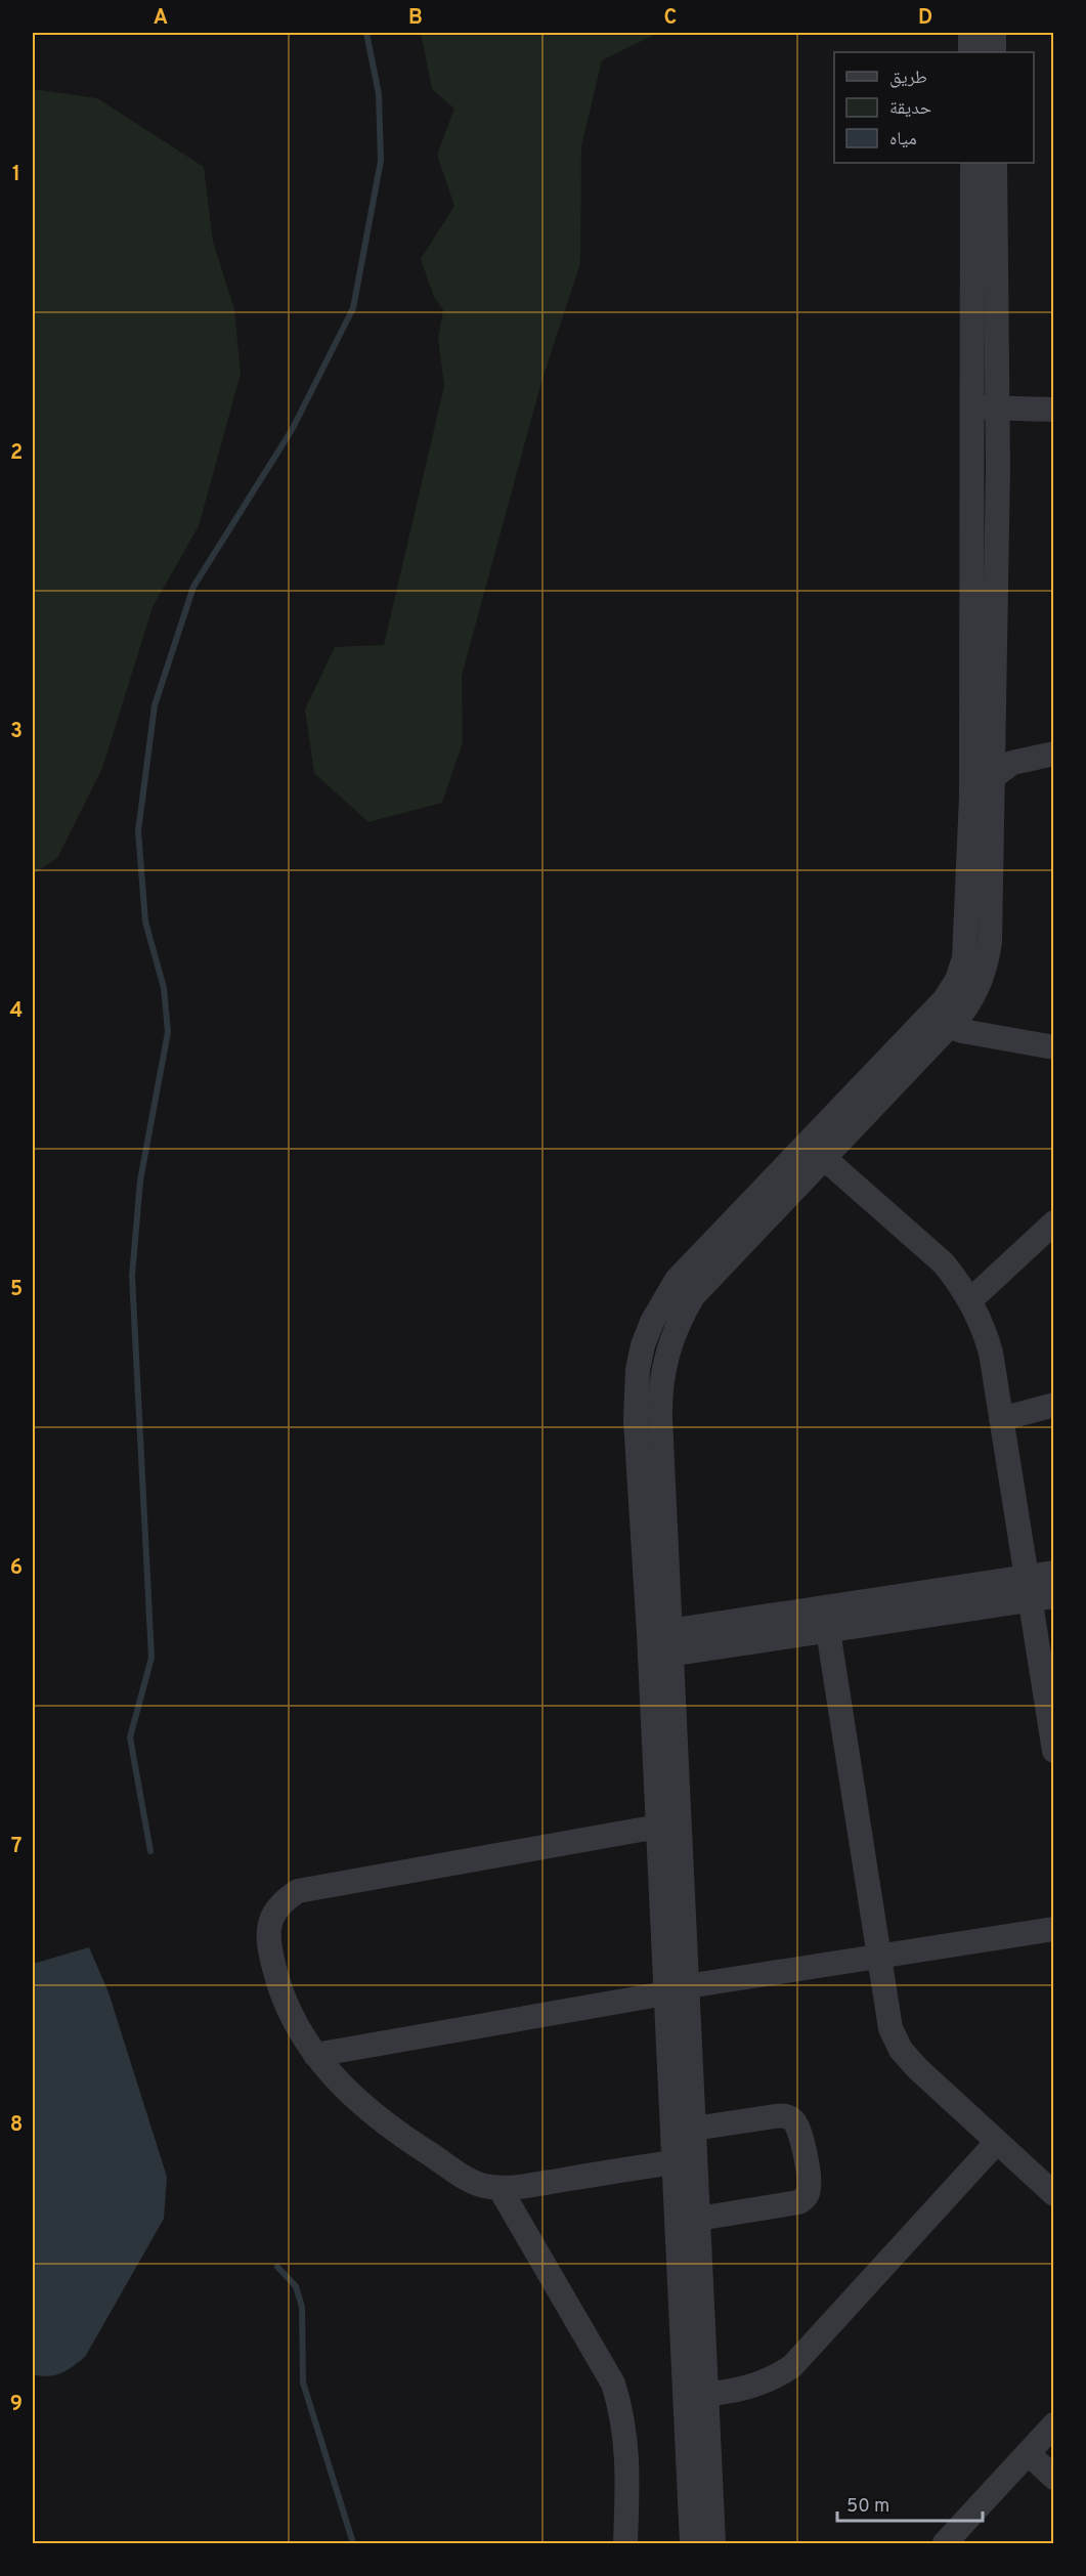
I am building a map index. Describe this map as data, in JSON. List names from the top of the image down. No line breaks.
{"legend":["طريق","حديقة","مياه"],"scale_bar":"50 m","grid":{"columns":["A","B","C","D"],"rows":["1","2","3","4","5","6","7","8","9"]}}
